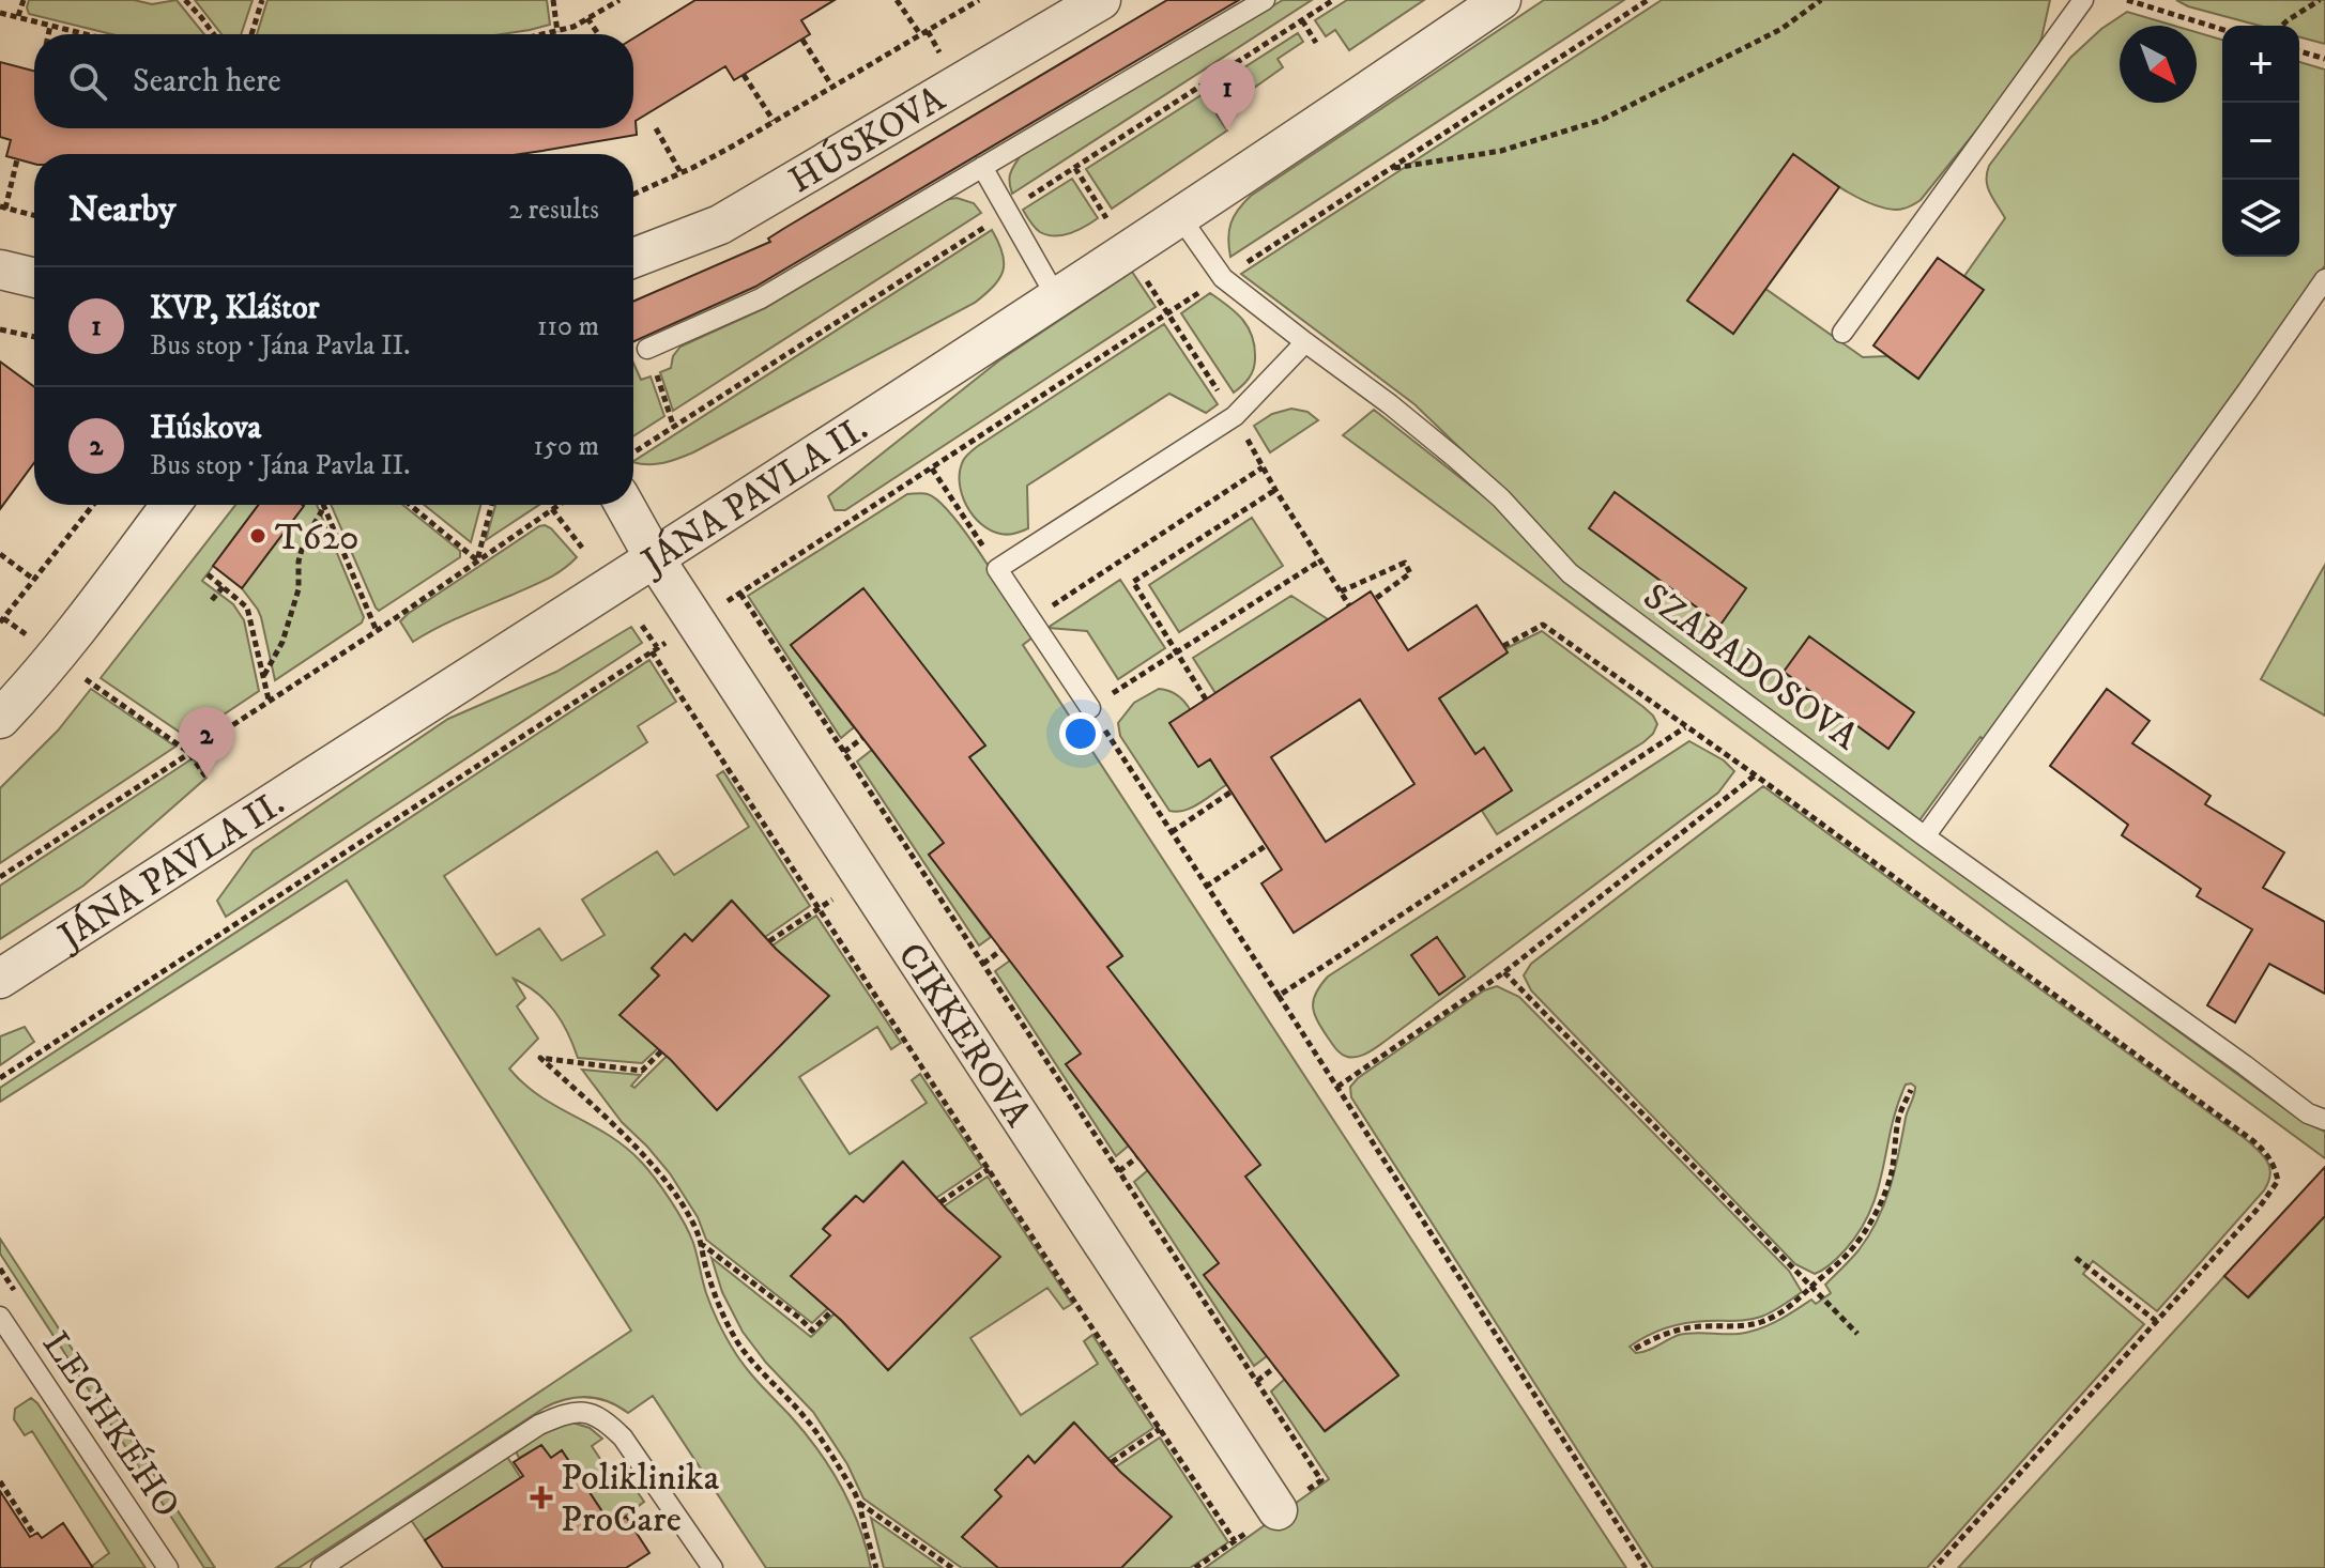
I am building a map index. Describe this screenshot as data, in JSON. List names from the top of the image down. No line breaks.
{"streets":{"street":["HÚSKOVA","JÁNA PAVLA II.","CIKKEROVA"],"lane":["SZABADOSOVA","LECHKÉHO"]},"crossings":[["JÁNA PAVLA II.","SZABADOSOVA"],["JÁNA PAVLA II.","CIKKEROVA"]],"places":{"other":["T620"],"health":["Poliklinika ProCare"]},"north":"bottom right","page":{"map_buttons":["+","−"],"search":"Search here","pins":["1","2"],"heading":["Nearby","2 results"],"list":[{"mark":"1","name":"KVP, Kláštor","note":"Bus stop · Jána Pavla II.","value":"110 m"},{"mark":"2","name":"Húskova","note":"Bus stop · Jána Pavla II.","value":"150 m"}]}}
